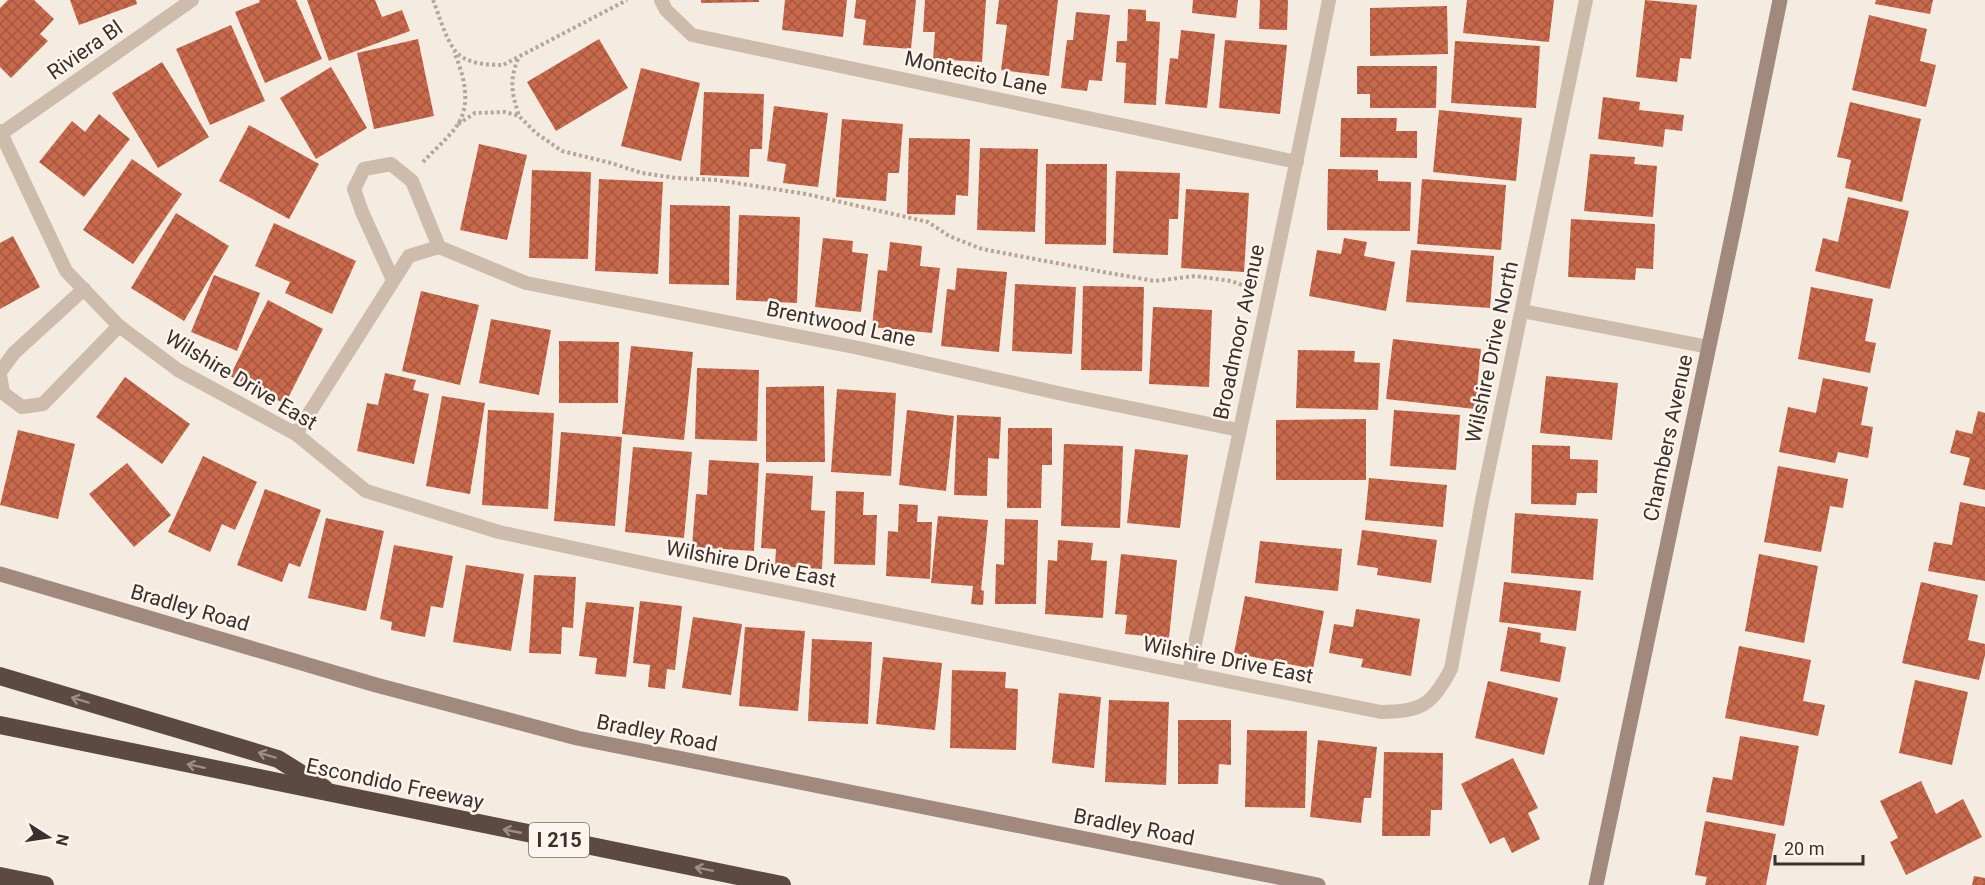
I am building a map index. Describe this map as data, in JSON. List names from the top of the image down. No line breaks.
{"streets":{"highway":["Escondido Freeway","I 215"],"street":["Chambers Avenue","Bradley Road"],"lane":["Riviera Bl","Montecito Lane","Brentwood Lane","Broadmoor Avenue","Wilshire Drive North","Wilshire Drive East"]},"crossings":[["Riviera Bl","Wilshire Drive East"],["Montecito Lane","Broadmoor Avenue"],["Brentwood Lane","Broadmoor Avenue"],["Broadmoor Avenue","Wilshire Drive East"],["Wilshire Drive North","Wilshire Drive East"]],"scale_bar":"20 m","north":"right"}
